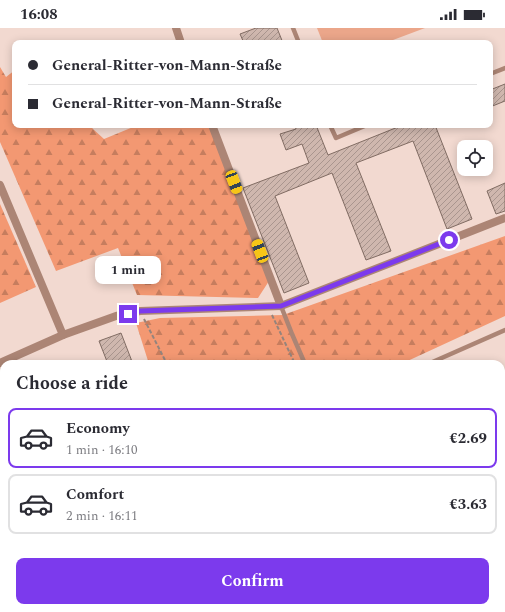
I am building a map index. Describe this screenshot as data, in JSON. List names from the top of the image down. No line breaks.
{"page":{"status":"16:08","banner":["General-Ritter-von-Mann-Straße","General-Ritter-von-Mann-Straße"],"bubble":"1 min","heading":"Choose a ride","list":[{"name":"Economy","note":"1 min · 16:10","value":"€2.69"},{"name":"Comfort","note":"2 min · 16:11","value":"€3.63"}],"buttons":"Confirm"}}
